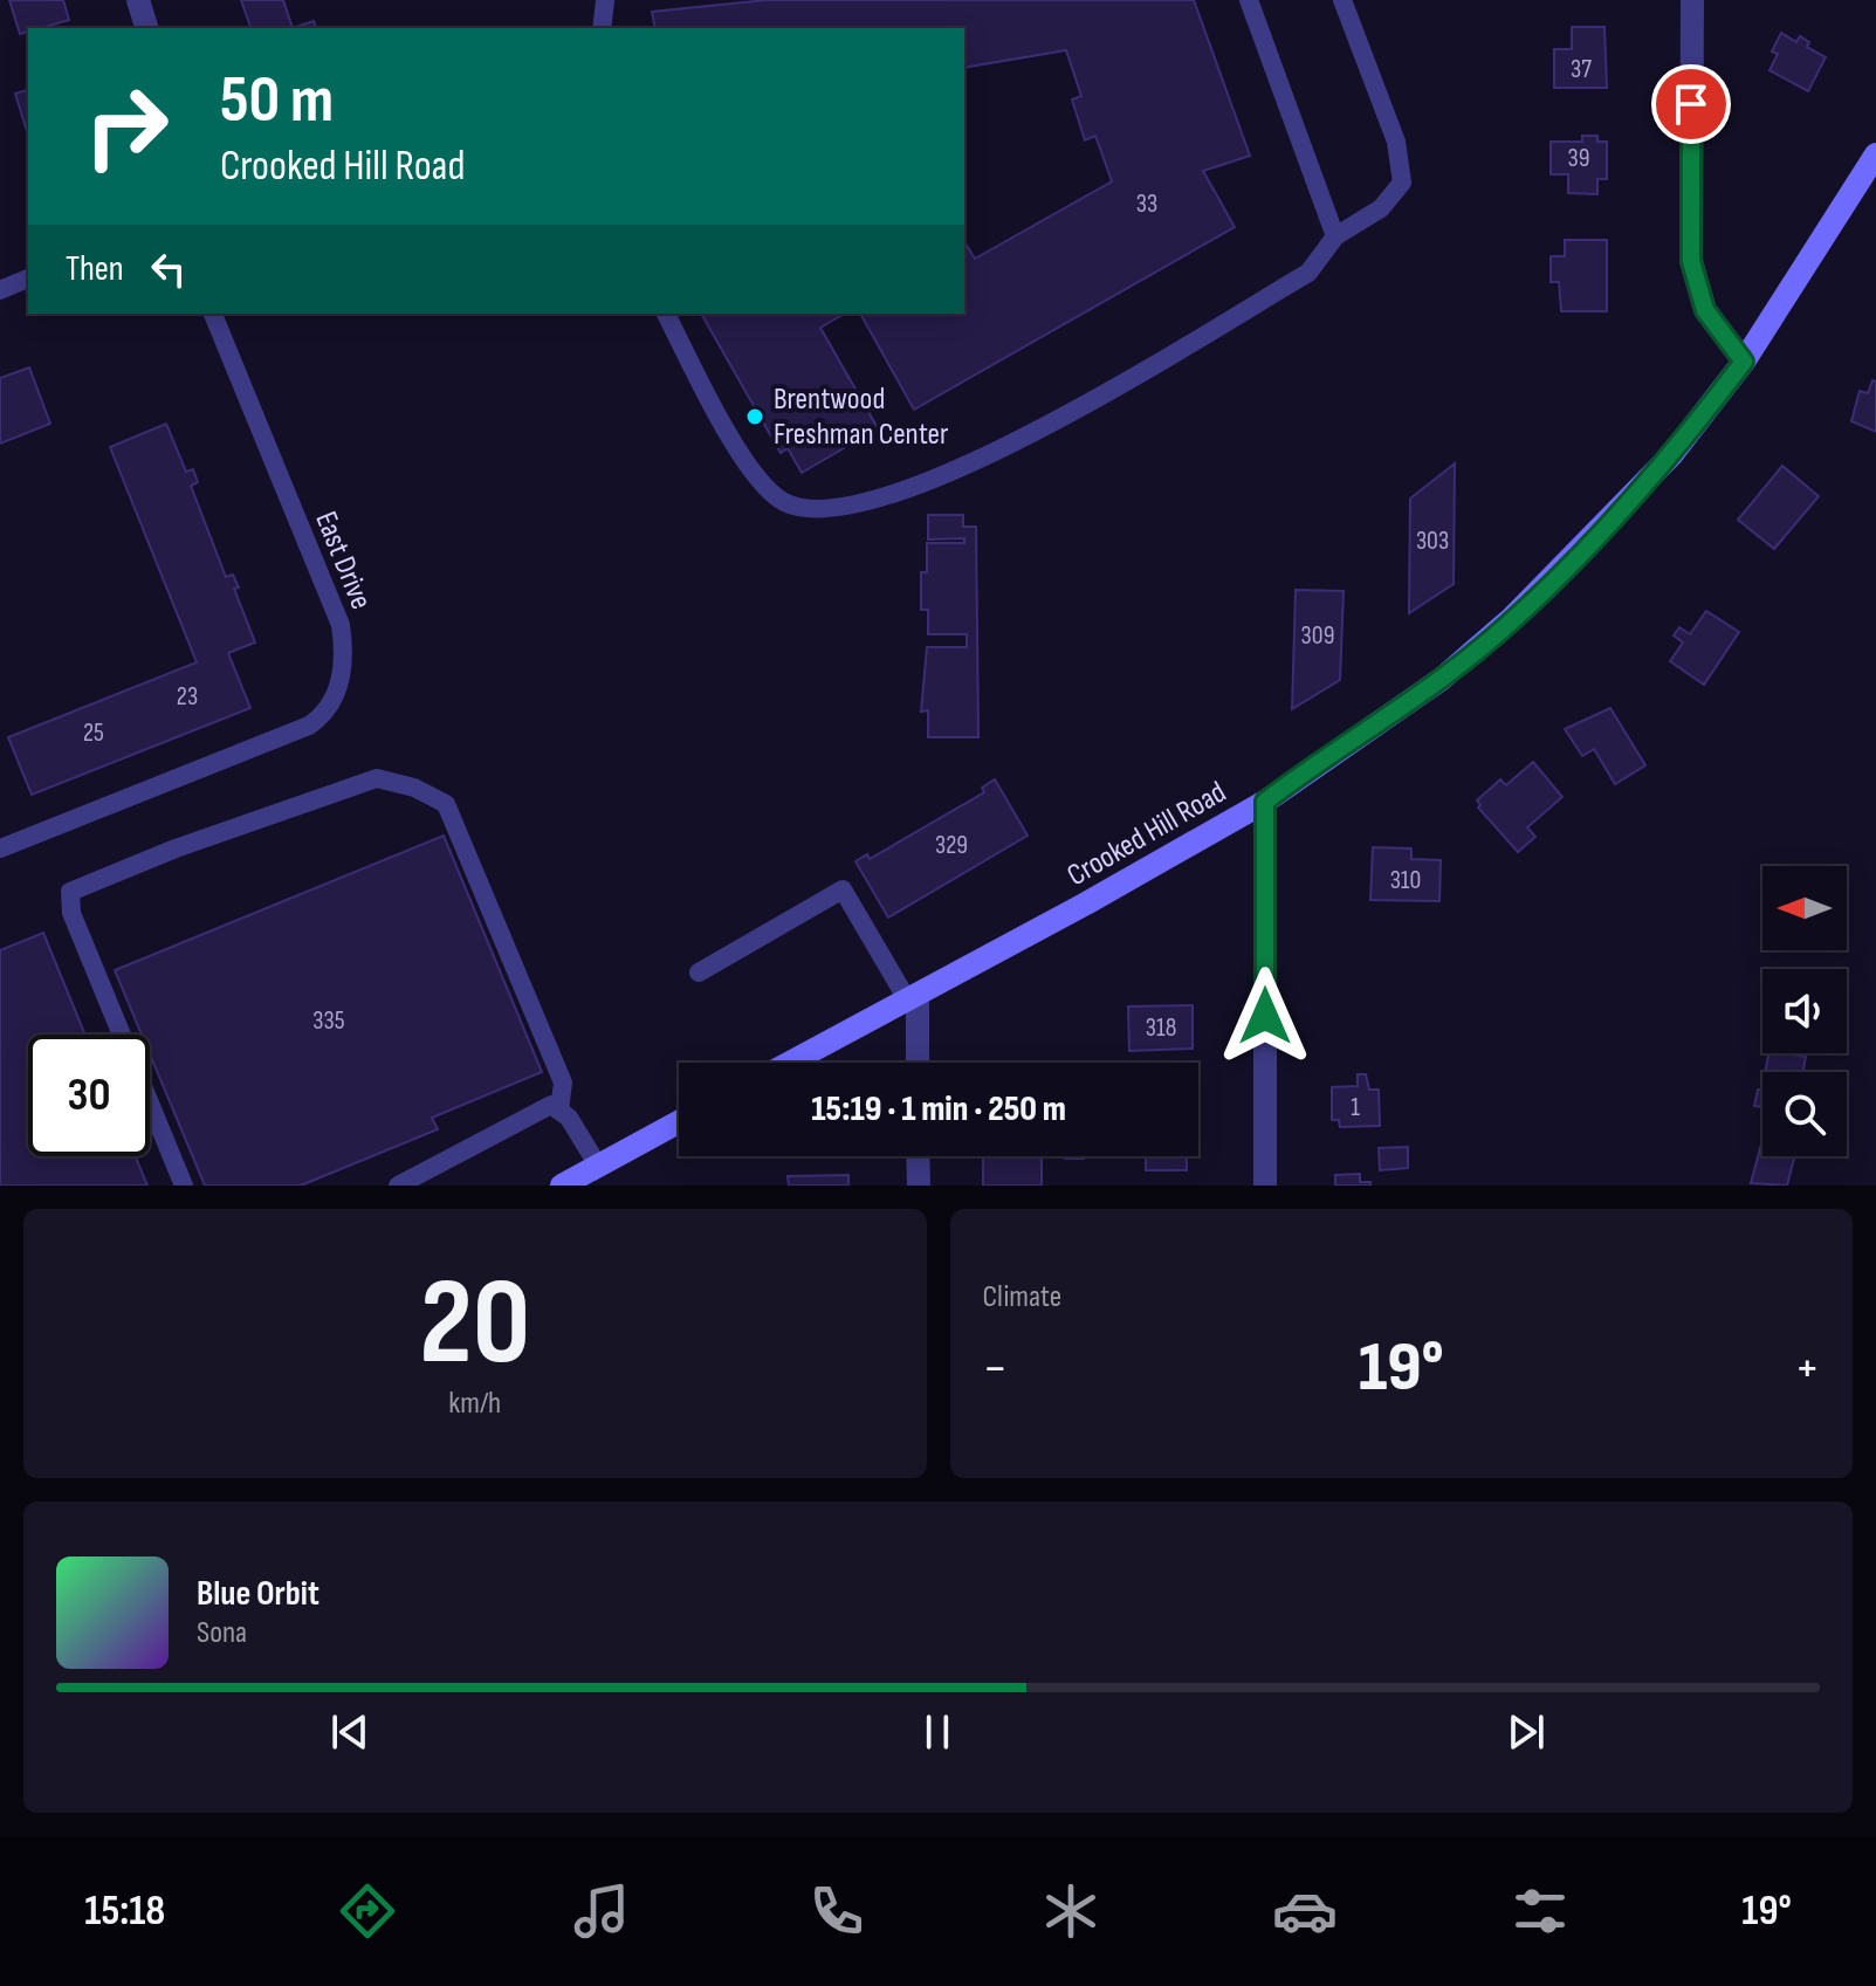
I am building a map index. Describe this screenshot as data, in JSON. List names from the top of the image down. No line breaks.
{"streets":{"main road":["Crooked Hill Road"],"lane":["East Drive"]},"places":["Brentwood Freshman Center"],"house_numbers":["37","39","33","303","309","23","25","329","310","335","318","1"],"north":"left","page":{"turn":["50 m","Crooked Hill Road"],"then":"Then","limit":"30","trip":"15:19 · 1 min · 250 m","tile":[["20","km/h"],"Climate"],"heat":["−","19°","+"],"song":["Blue Orbit","Sona"],"tabs":["15:18","19°"]}}
